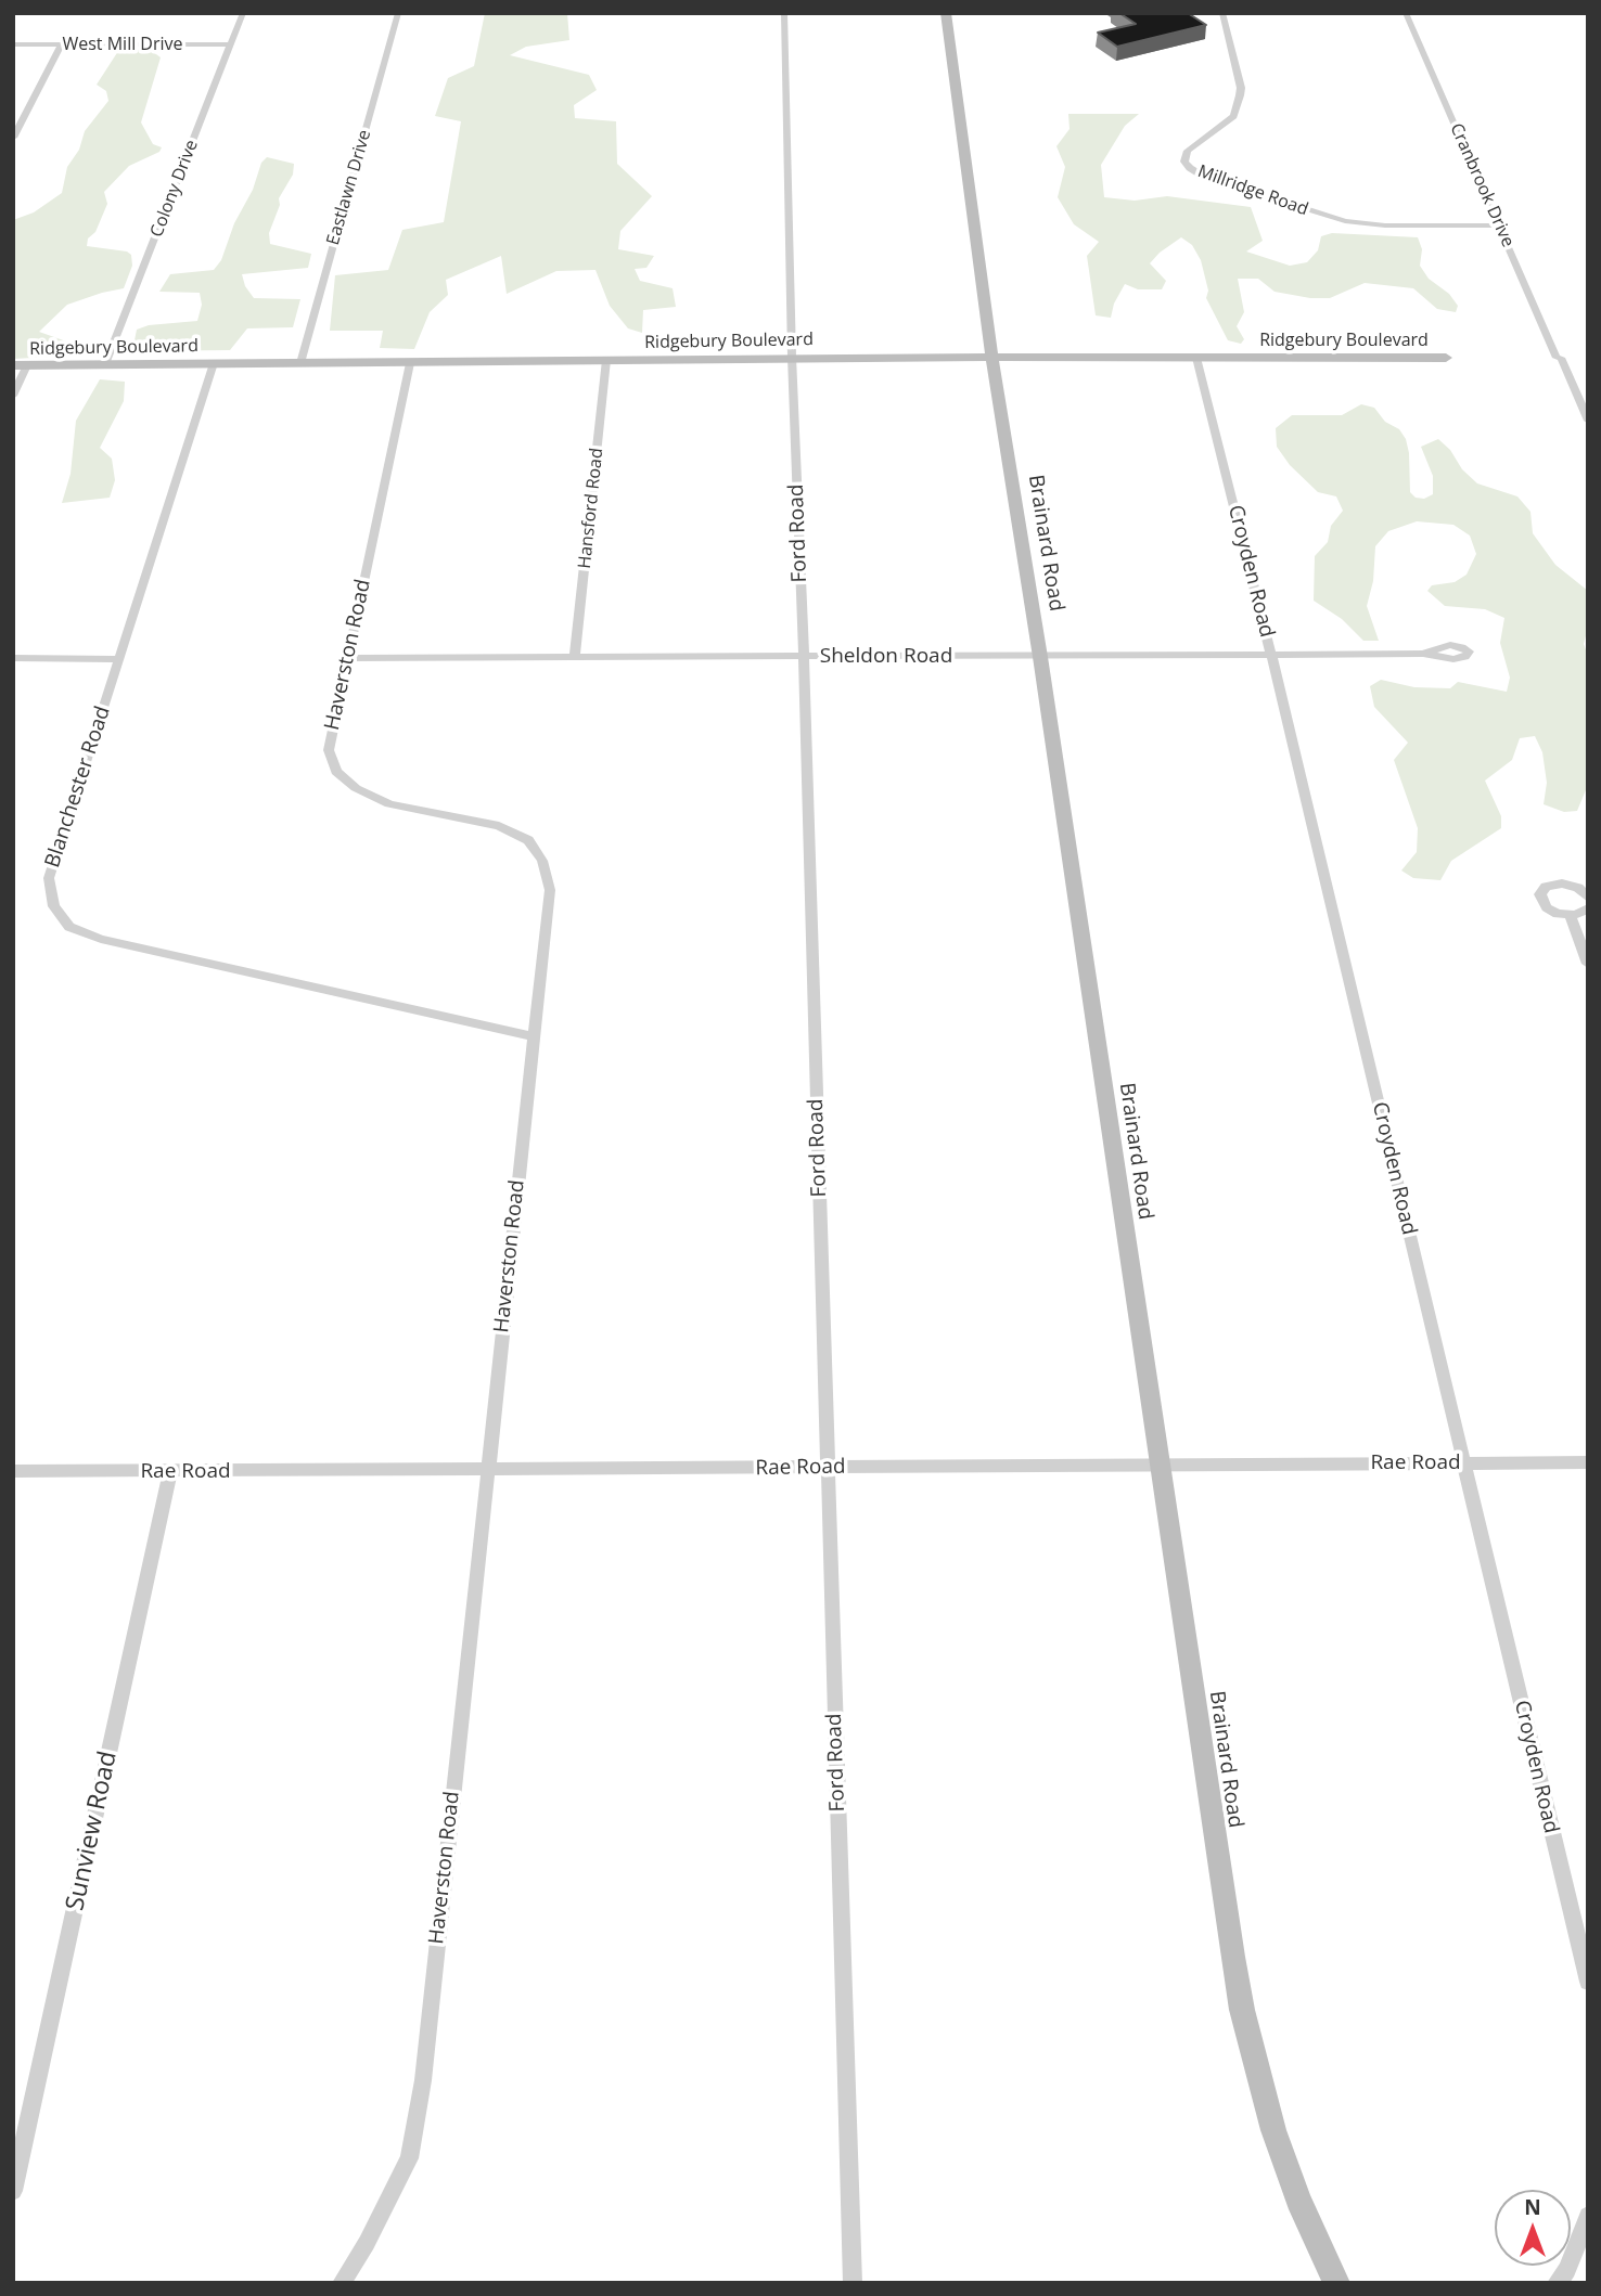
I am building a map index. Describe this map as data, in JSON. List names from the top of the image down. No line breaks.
{"streets":{"street":["West Mill Drive","Cranbrook Drive","Eastlawn Drive","Colony Drive","Millridge Road","Ridgebury Boulevard","Hansford Road","Ford Road","Brainard Road","Croyden Road","Haverston Road","Sheldon Road","Blanchester Road","Rae Road","Sunview Road"]},"crossings":[["West Mill Drive","Colony Drive"],["Cranbrook Drive","Millridge Road"],["Eastlawn Drive","Ridgebury Boulevard"],["Colony Drive","Ridgebury Boulevard"],["Ridgebury Boulevard","Hansford Road"],["Ridgebury Boulevard","Ford Road"],["Ridgebury Boulevard","Brainard Road"],["Ridgebury Boulevard","Croyden Road"],["Ridgebury Boulevard","Haverston Road"],["Ridgebury Boulevard","Blanchester Road"],["Hansford Road","Sheldon Road"],["Ford Road","Sheldon Road"],["Ford Road","Rae Road"],["Brainard Road","Sheldon Road"],["Brainard Road","Rae Road"],["Croyden Road","Sheldon Road"],["Croyden Road","Rae Road"],["Haverston Road","Sheldon Road"],["Haverston Road","Blanchester Road"],["Haverston Road","Rae Road"],["Rae Road","Sunview Road"]],"north":"top"}
